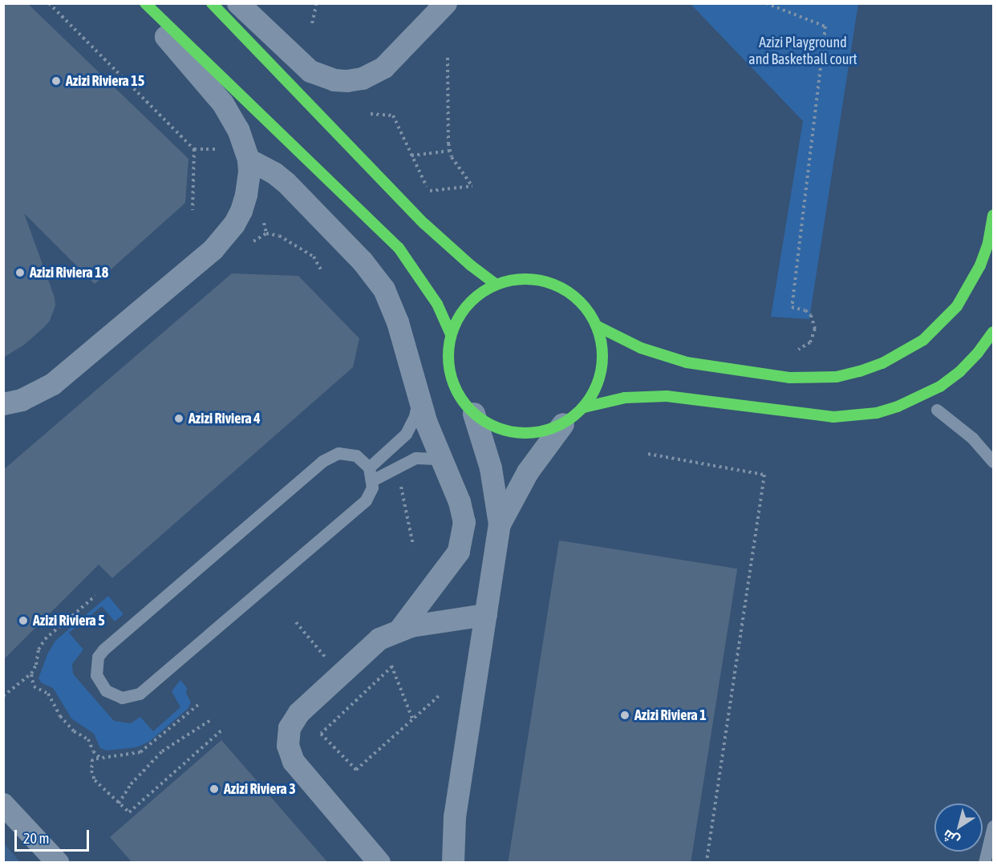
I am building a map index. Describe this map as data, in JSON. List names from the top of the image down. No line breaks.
{"parks":["Azizi Playground and Basketball court"],"places":["Azizi Riviera 15","Azizi Riviera 18","Azizi Riviera 4","Azizi Riviera 5","Azizi Riviera 1","Azizi Riviera 3"],"scale_bar":"20 m","north":"bottom left"}
